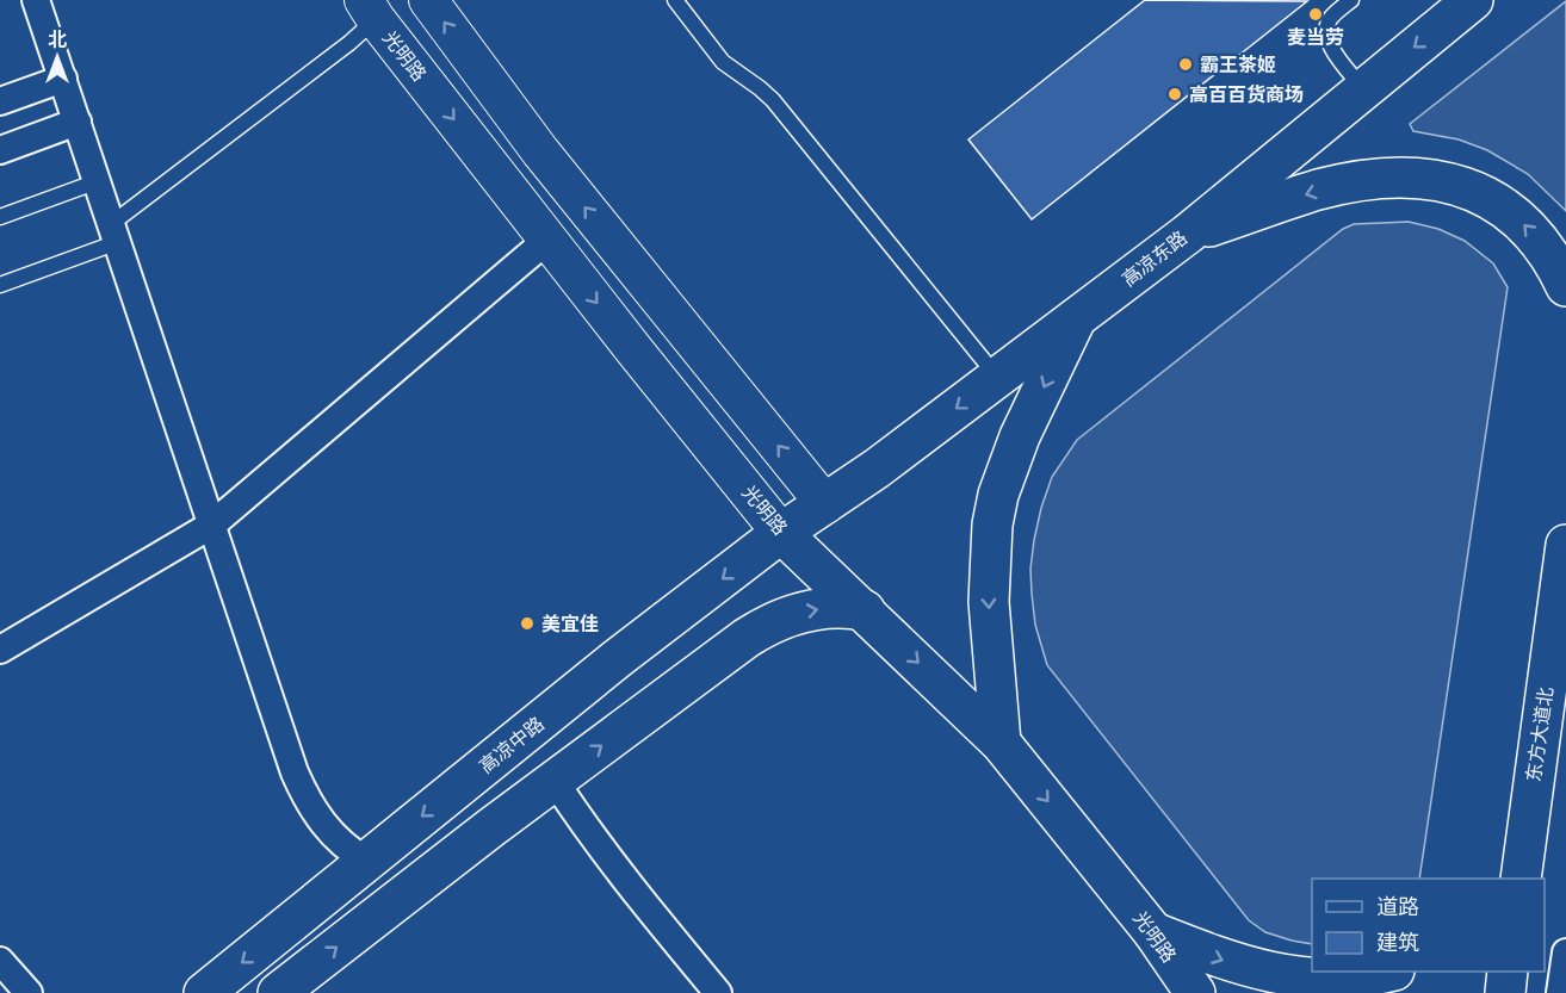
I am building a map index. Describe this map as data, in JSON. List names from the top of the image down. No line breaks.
{"streets":{"main road":["光明路","高凉东路","东方大道北","高凉中路"]},"crossings":[["光明路","高凉中路"],["高凉东路","高凉中路"]],"one_way":["高凉东路"],"places":["麦当劳","霸王茶姬","高百百货商场","美宜佳"],"legend":["道路","建筑"],"north":"top"}
